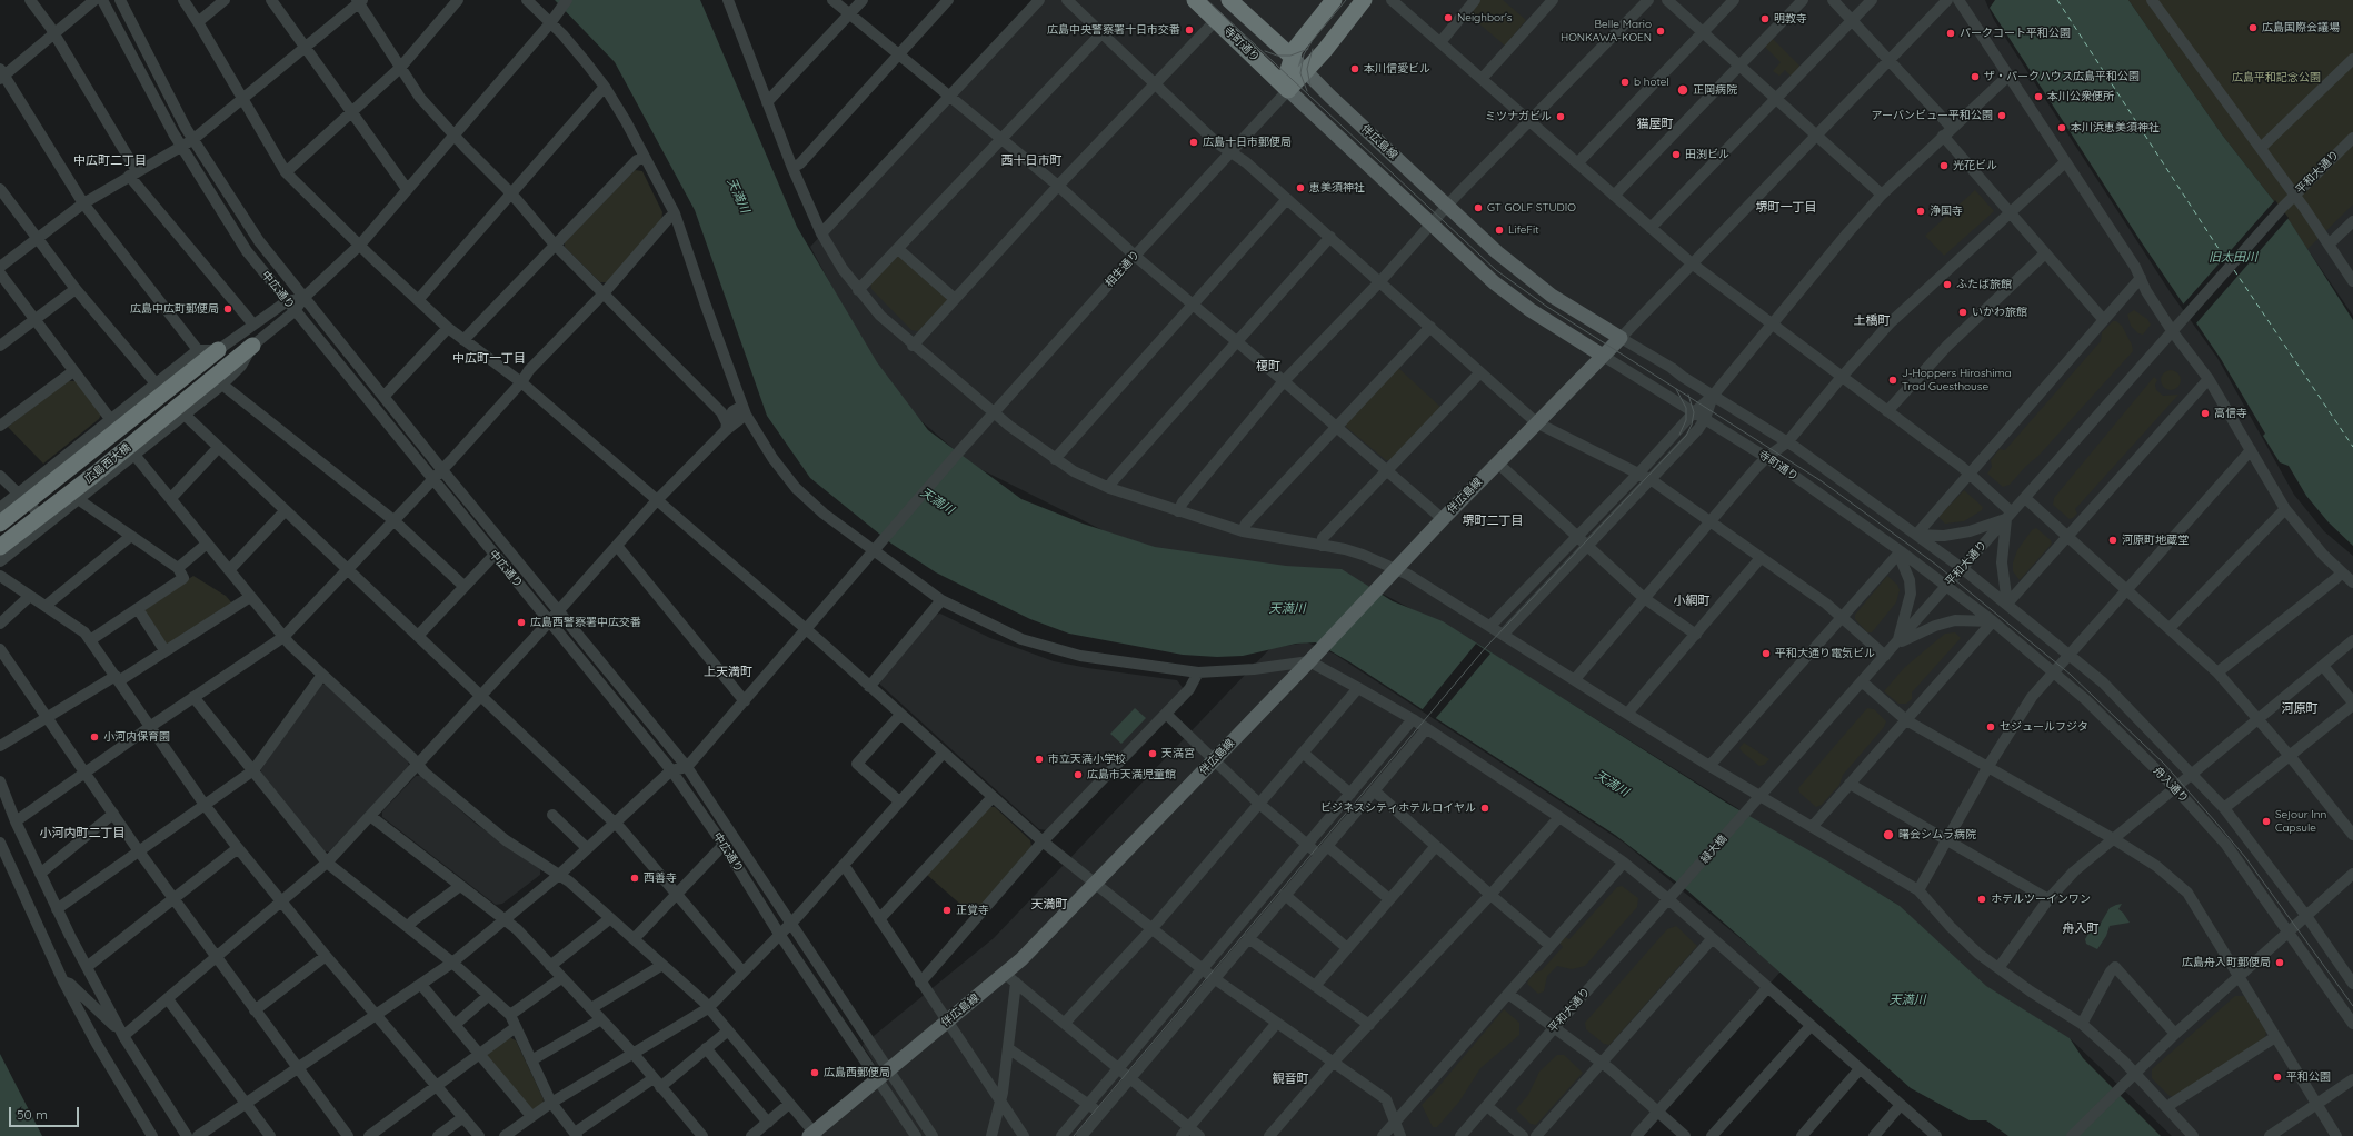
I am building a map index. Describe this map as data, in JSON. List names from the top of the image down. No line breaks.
{"streets":{"highway":["寺町通り","相生通り","広島西大橋"],"main road":["伴広島線"],"street":["平和大通り","中広通り","舟入通り","緑大橋"]},"crossings":[["寺町通り","伴広島線"],["寺町通り","平和大通り"],["寺町通り","相生通り"],["寺町通り","舟入通り"],["伴広島線","相生通り"],["伴広島線","中広通り"],["平和大通り","舟入通り"],["平和大通り","緑大橋"]],"districts":["猫屋町","中広町二丁目","西十日市町","堺町一丁目","土橋町","中広町一丁目","榎町","堺町二丁目","小網町","上天満町","河原町","小河内町二丁目","天満町","舟入町","観音町"],"water":["天満川","旧太田川"],"parks":["広島平和記念公園"],"places":["Neighbor's","明教寺","広島国際会議場","広島中央警察署十日市交番","Belle Mario HONKAWA-KOEN","パークコート平和公園","本川信愛ビル","ザ・パークハウス広島平和公園","b hotel","正岡病院","本川公衆便所","アーバンビュー平和公園","ミツナガビル","本川浜恵美須神社","広島十日市郵便局","田渕ビル","光花ビル","恵美須神社","GT GOLF STUDIO","浄国寺","LifeFit","ふたば旅館","広島中広町郵便局","いかわ旅館","J-Hoppers Hiroshima Trad Guesthouse","高信寺","河原町地蔵堂","広島西警察署中広交番","平和大通り電気ビル","セジュールフジタ","小河内保育園","天満宮","市立天満小学校","広島市天満児童館","ビジネスシティホテルロイヤル","Sejour Inn Capsule","曙会シムラ病院","西善寺","ホテルツーインワン","正覚寺","広島舟入町郵便局","広島西郵便局","平和公園"],"scale_bar":"50 m"}
